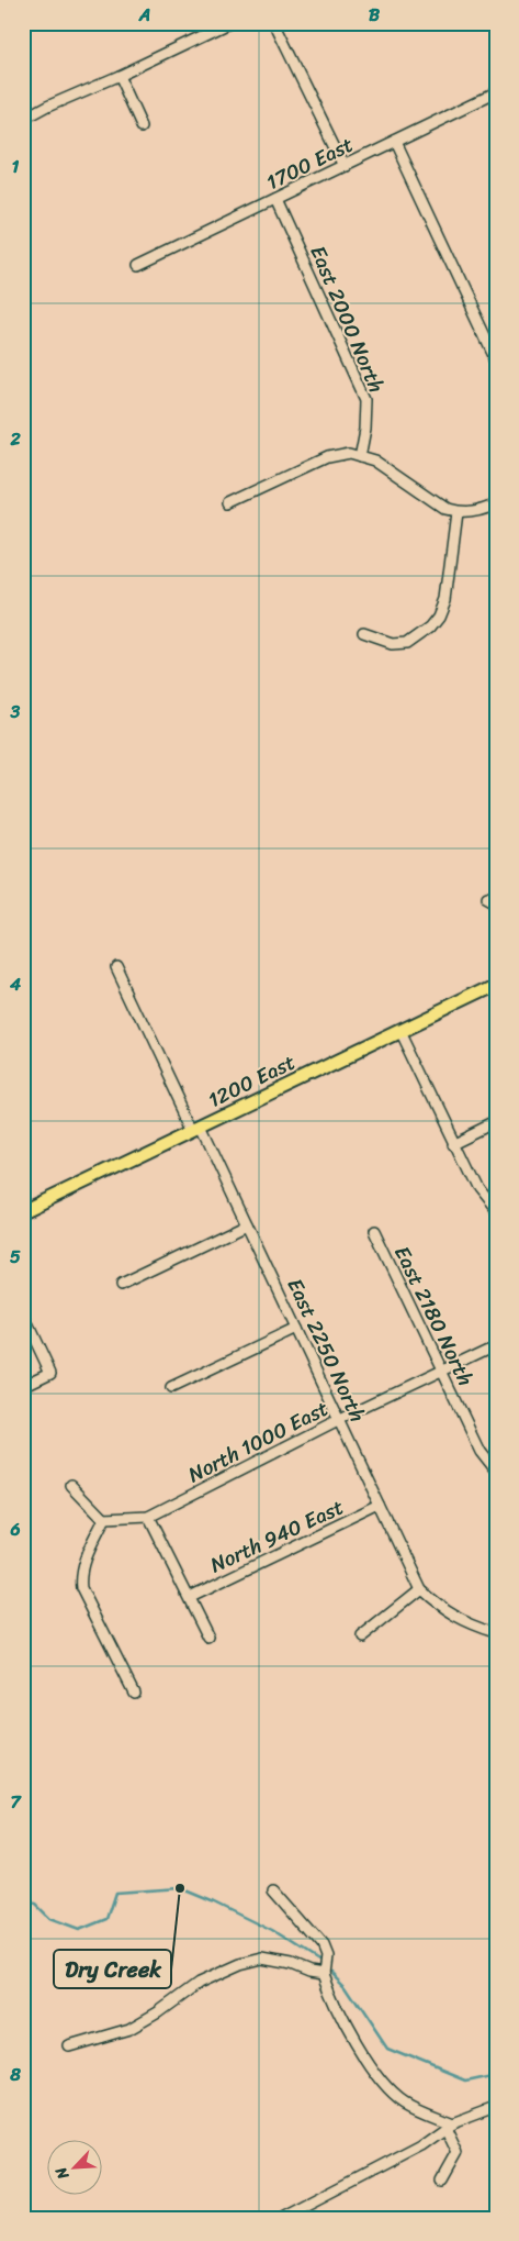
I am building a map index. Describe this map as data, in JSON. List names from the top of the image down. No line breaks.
{"streets":{"main road":["1200 East"],"street":["1700 East","East 2000 North","East 2180 North","East 2250 North","North 1000 East","North 940 East"]},"crossings":[["1700 East","East 2000 North"],["1200 East","East 2250 North"],["East 2180 North","North 1000 East"],["East 2250 North","North 1000 East"],["East 2250 North","North 940 East"]],"places":["Dry Creek"],"north":"bottom left","grid":{"columns":["A","B"],"rows":["1","2","3","4","5","6","7","8"]}}
